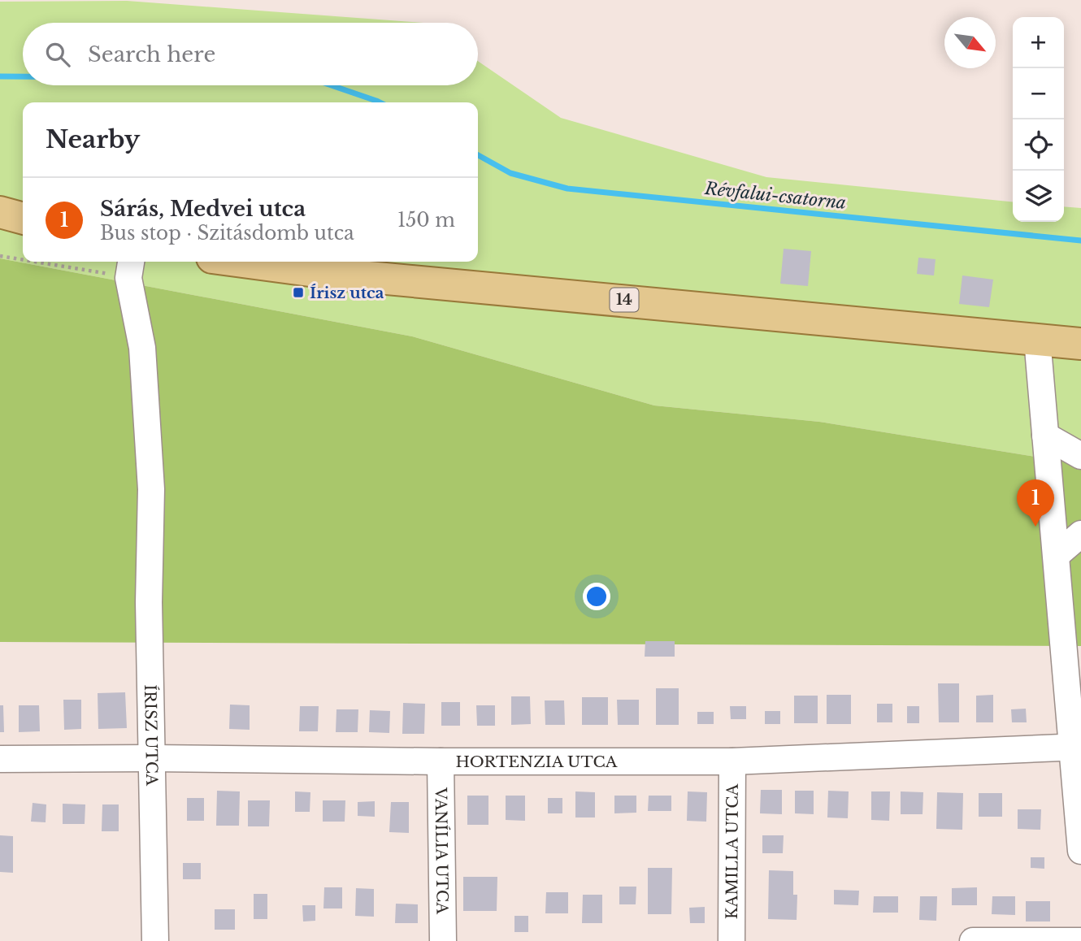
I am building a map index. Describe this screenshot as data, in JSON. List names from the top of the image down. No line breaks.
{"streets":{"main road":["14"],"street":["ÍRISZ UTCA","HORTENZIA UTCA","KAMILLA UTCA","VANÍLIA UTCA"]},"crossings":[["ÍRISZ UTCA","HORTENZIA UTCA"],["HORTENZIA UTCA","KAMILLA UTCA"],["HORTENZIA UTCA","VANÍLIA UTCA"]],"water":["Révfalui-csatorna"],"places":{"transit":["Írisz utca"]},"north":"bottom right","page":{"map_buttons":["+","−"],"search":"Search here","heading":"Nearby","list":[{"mark":"1","name":"Sárás, Medvei utca","note":"Bus stop · Szitásdomb utca","value":"150 m"}],"pins":"1"}}
